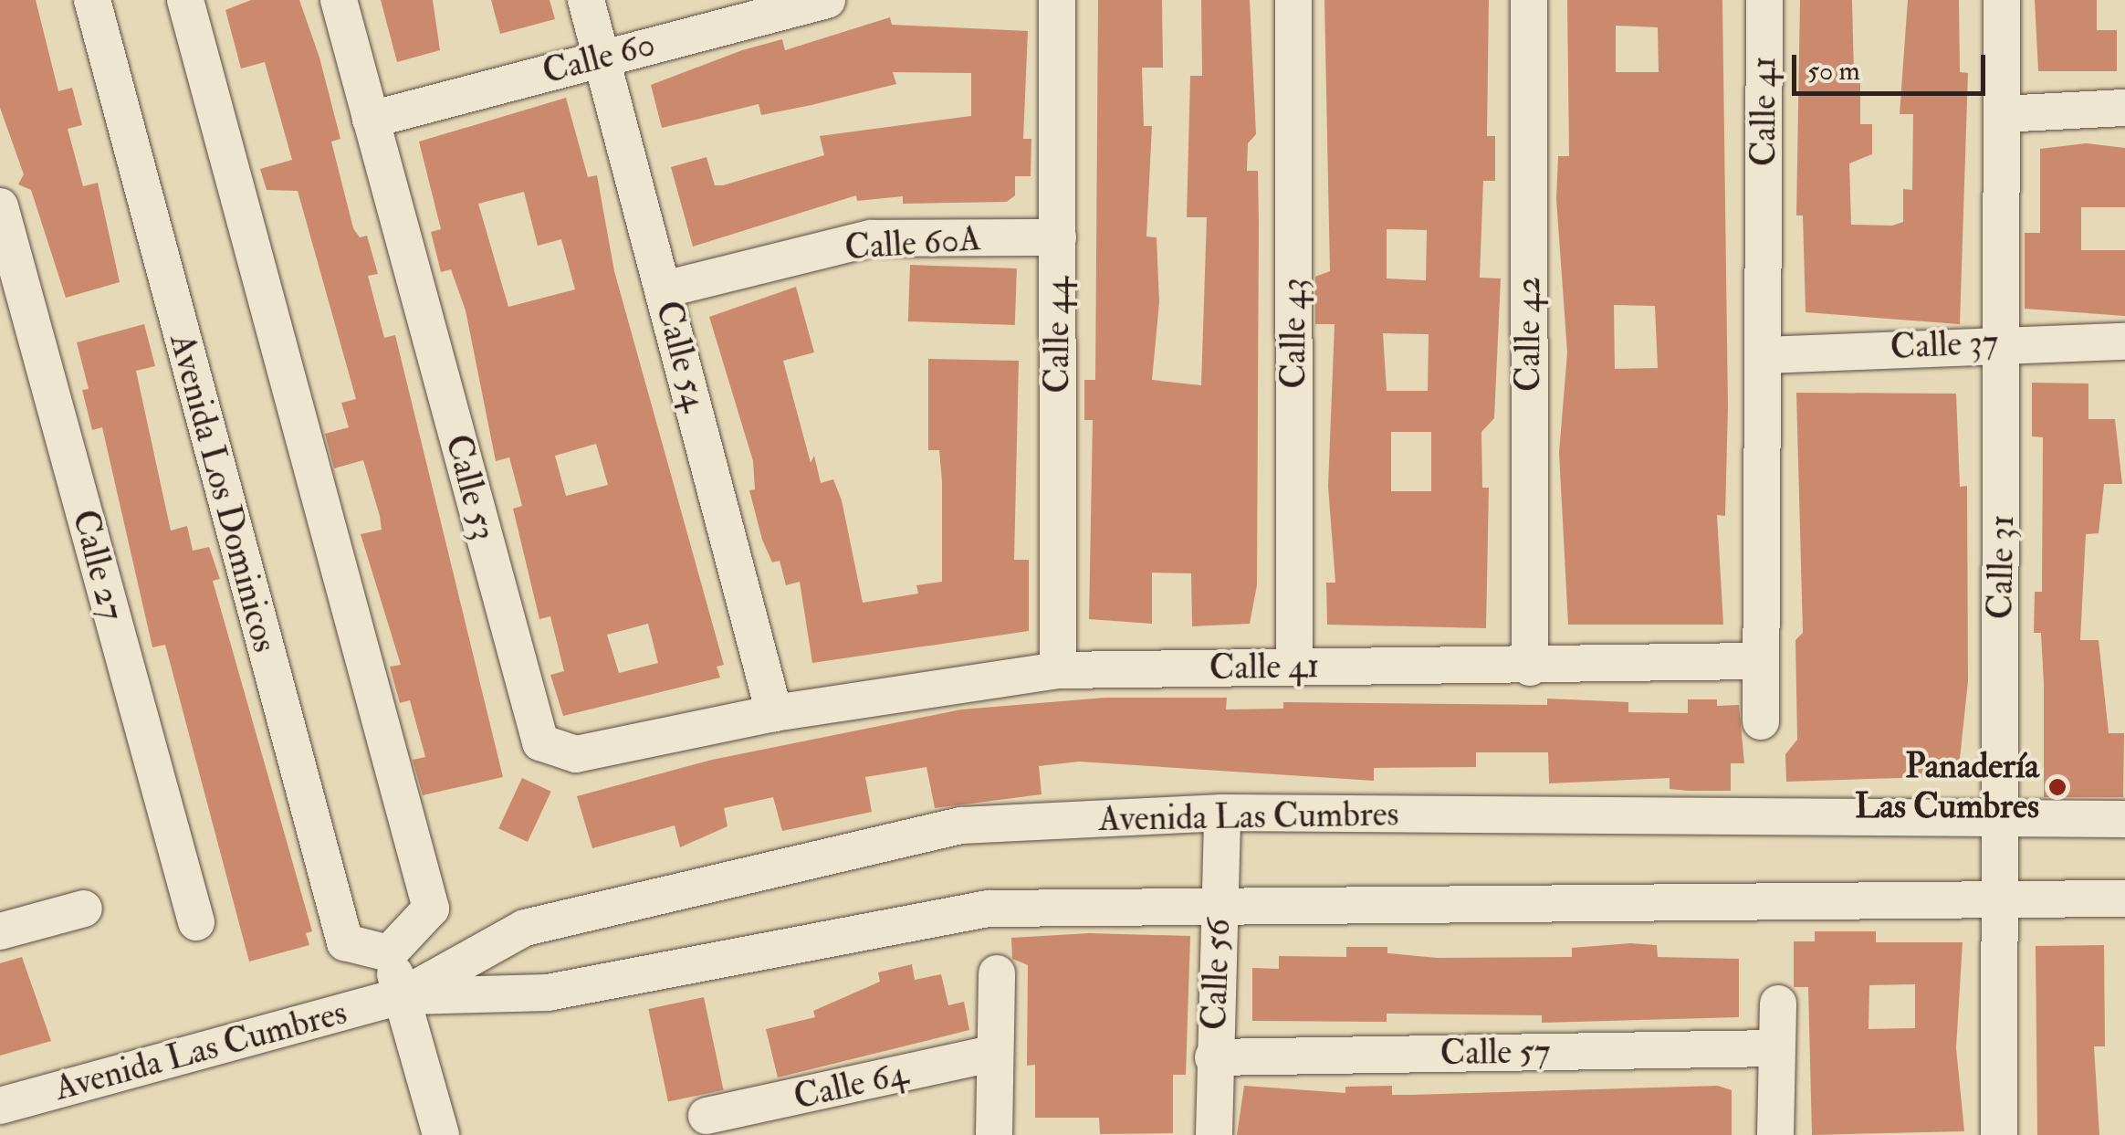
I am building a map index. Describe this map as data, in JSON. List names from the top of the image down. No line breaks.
{"streets":{"street":["Calle 60","Calle 41","Calle 60A","Calle 43","Calle 42","Calle 44","Calle 37","Calle 54","Calle 53","Avenida Los Dominicos","Calle 27","Calle 31","Avenida Las Cumbres","Calle 56","Calle 57","Calle 64"]},"crossings":[["Calle 60","Calle 54"],["Calle 60","Calle 53"],["Calle 41","Calle 43"],["Calle 41","Calle 42"],["Calle 41","Calle 44"],["Calle 41","Calle 37"],["Calle 41","Calle 54"],["Calle 41","Calle 53"],["Calle 60A","Calle 44"],["Calle 60A","Calle 54"],["Calle 37","Calle 31"],["Calle 54","Calle 53"],["Calle 31","Avenida Las Cumbres"],["Avenida Las Cumbres","Calle 56"],["Calle 56","Calle 57"]],"places":["Panadería Las Cumbres"],"scale_bar":"50 m"}
